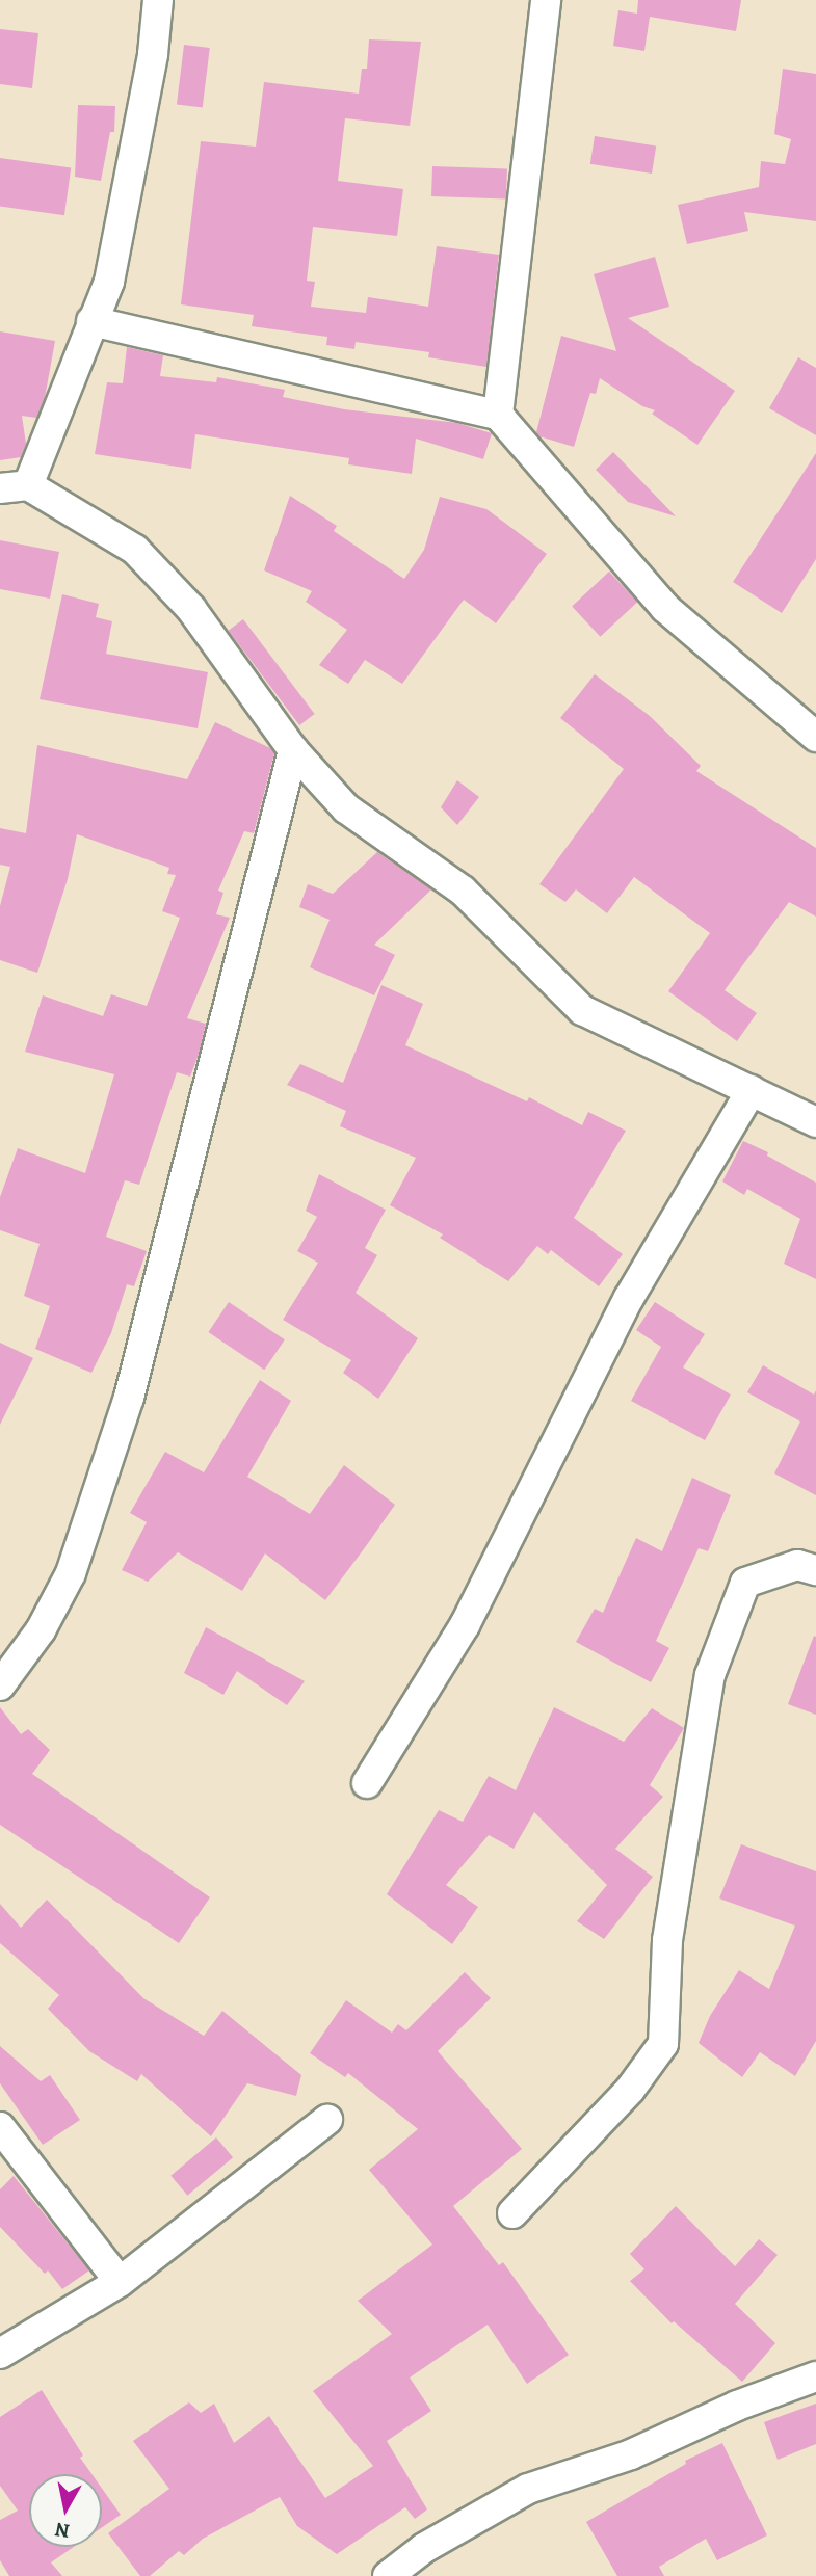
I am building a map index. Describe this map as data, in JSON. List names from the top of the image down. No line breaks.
{"north":"bottom"}
